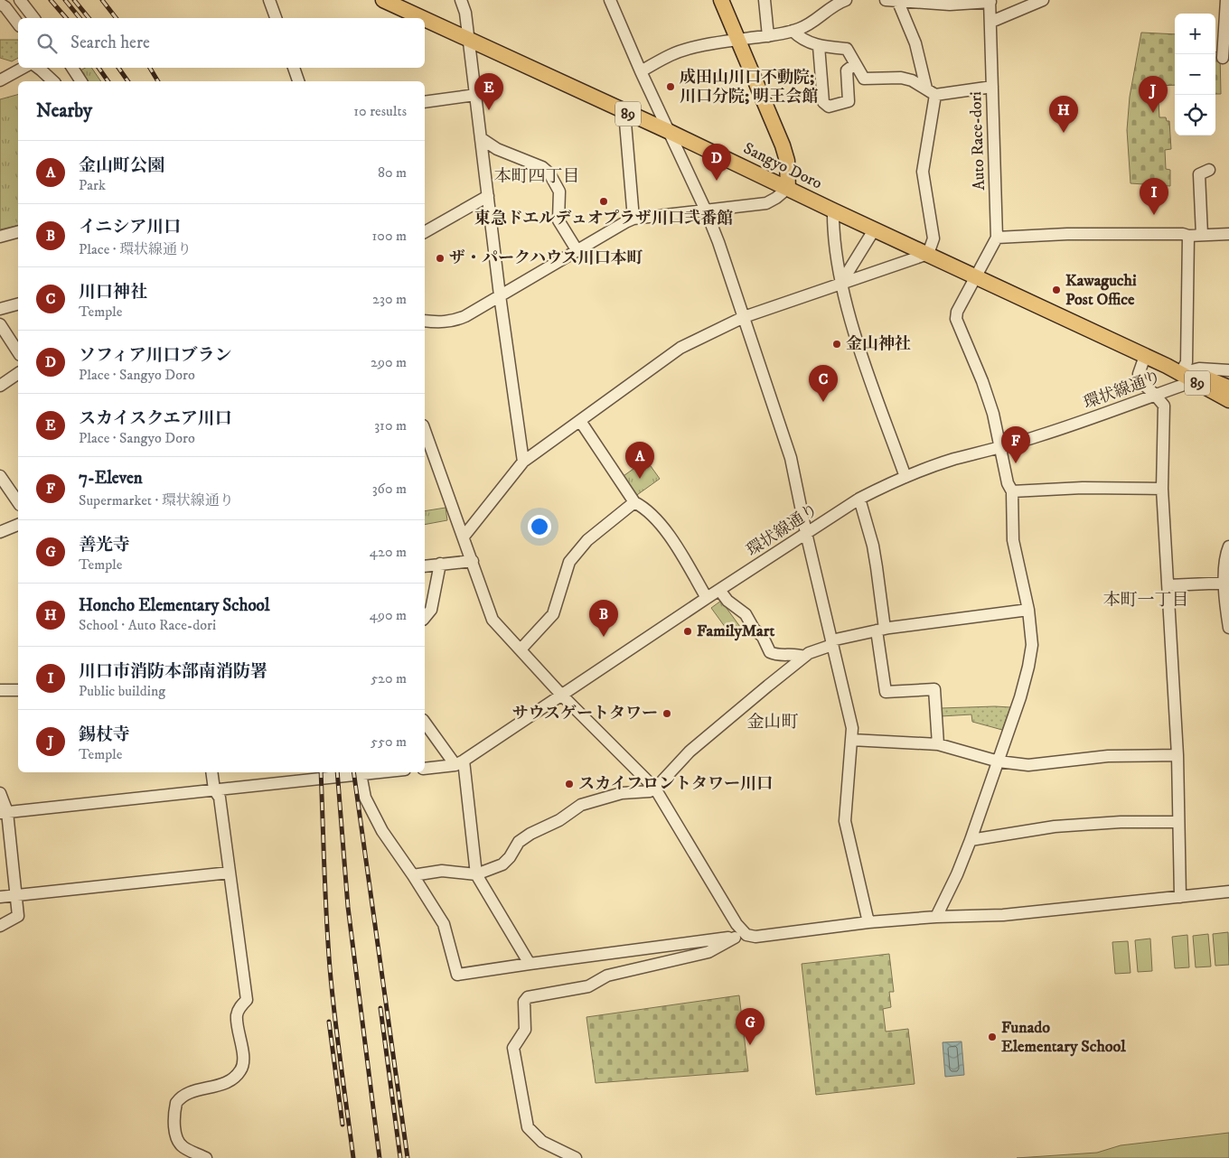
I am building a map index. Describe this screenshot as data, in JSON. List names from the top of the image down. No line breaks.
{"streets":{"main road":["89","Sangyo Doro"],"street":["Auto Race-dori","環状線通り"]},"crossings":[["Auto Race-dori","Sangyo Doro"],["Auto Race-dori","環状線通り"],["Sangyo Doro","環状線通り"]],"districts":["本町四丁目","本町一丁目","金山町"],"places":["成田山川口不動院; 川口分院; 明王会館","東急ドエルデュオプラザ川口弐番館","ザ・パークハウス川口本町","Kawaguchi Post Office","金山神社","FamilyMart","サウスゲートタワー","スカイフロントタワー川口","Funado Elementary School"],"page":{"map_buttons":["+","−"],"search":"Search here","pins":["E","J","H","D","I","C","F","A","B","G"],"heading":["Nearby","10 results"],"list":[{"mark":"A","name":"金山町公園","note":"Park","value":"80 m"},{"mark":"B","name":"イニシア川口","note":"Place · 環状線通り","value":"100 m"},{"mark":"C","name":"川口神社","note":"Temple","value":"230 m"},{"mark":"D","name":"ソフィア川口ブラン","note":"Place · Sangyo Doro","value":"290 m"},{"mark":"E","name":"スカイスクエア川口","note":"Place · Sangyo Doro","value":"310 m"},{"mark":"F","name":"7-Eleven","note":"Supermarket · 環状線通り","value":"360 m"},{"mark":"G","name":"善光寺","note":"Temple","value":"420 m"},{"mark":"H","name":"Honcho Elementary School","note":"School · Auto Race-dori","value":"490 m"},{"mark":"I","name":"川口市消防本部南消防署","note":"Public building","value":"520 m"},{"mark":"J","name":"錫杖寺","note":"Temple","value":"550 m"}]}}
